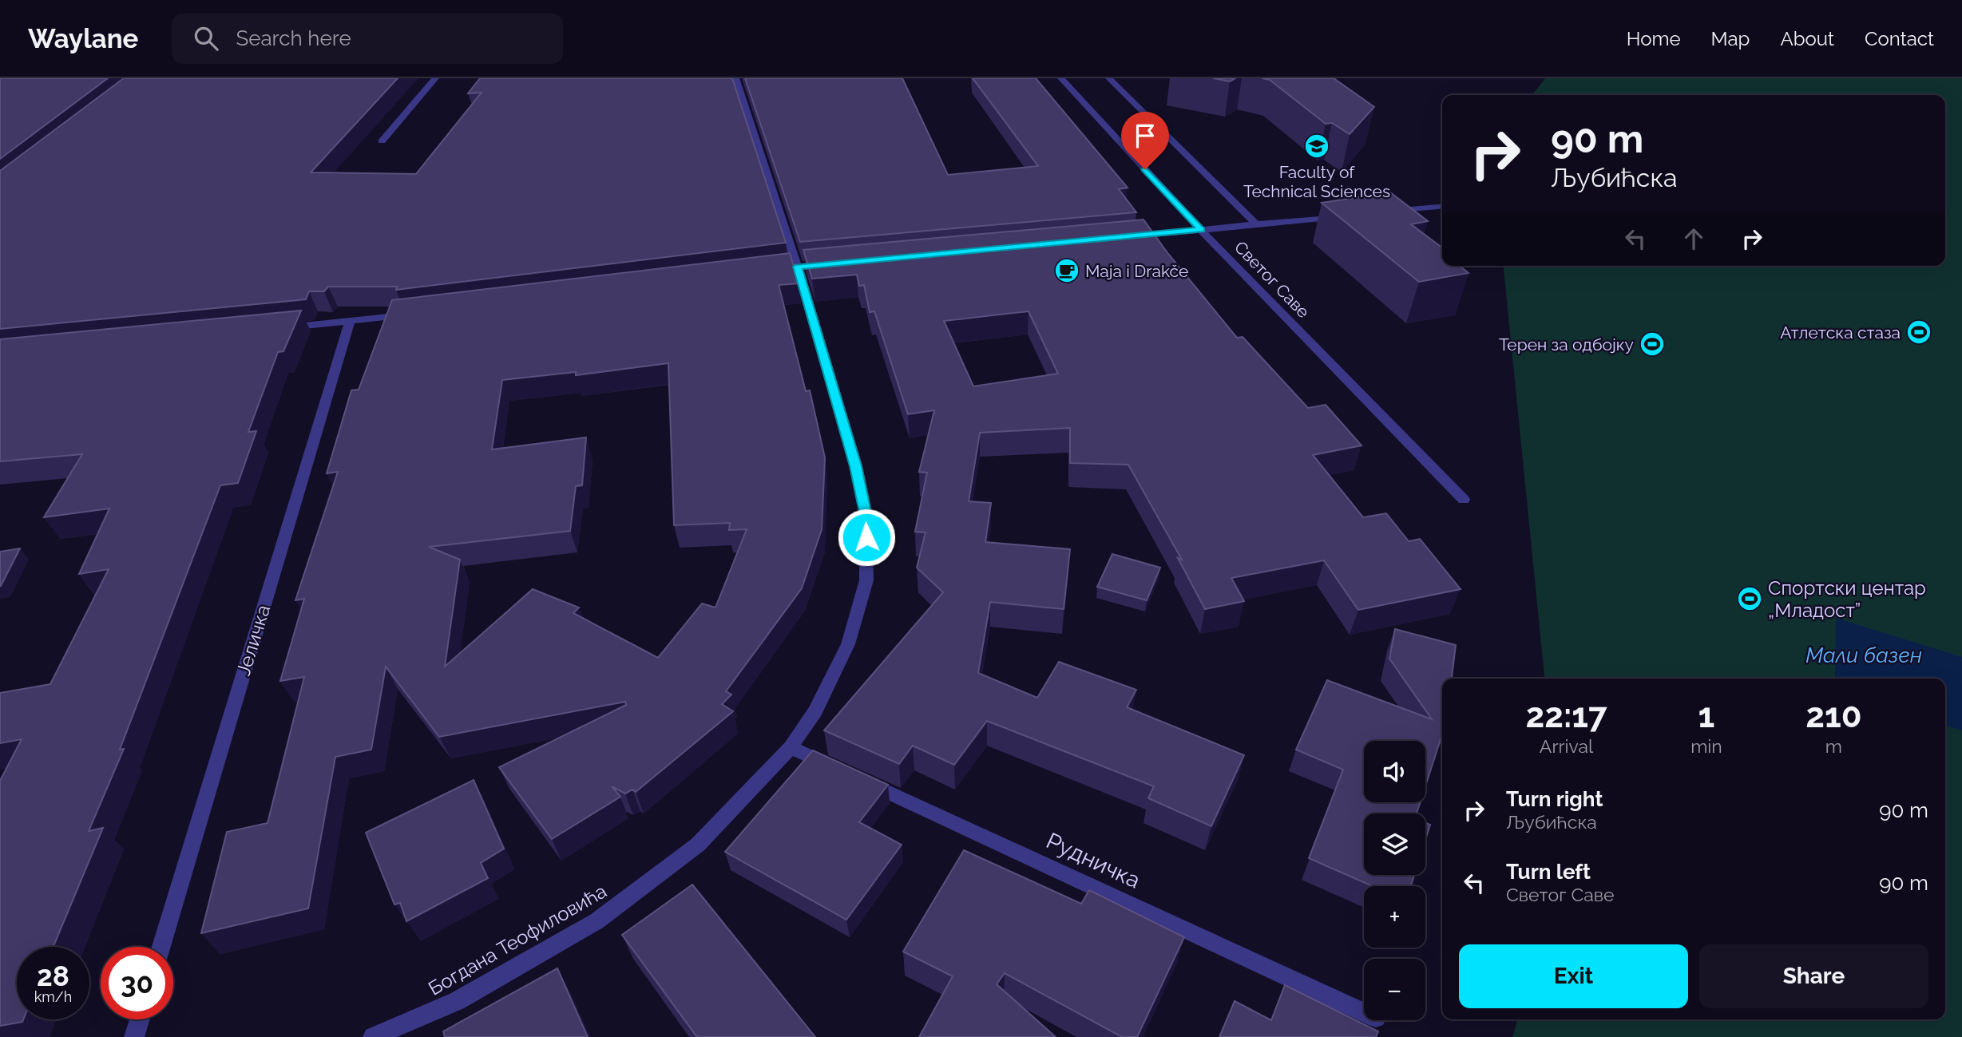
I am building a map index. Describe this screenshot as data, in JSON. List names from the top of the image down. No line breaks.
{"streets":{"street":["Светог Саве","Јеличка","Рудничка","Богдана Теофиловића"]},"crossings":[["Рудничка","Богдана Теофиловића"]],"water":["Мали базен"],"places":{"school or university":["Faculty of Technical Sciences"],"cafe":["Maja i Drakče"],"sports":["Атлетска стаза","Терен за одбојку","Спортски центар „Младост”"]},"page":{"header":"Waylane","search":"Search here","nav":["Home","Map","About","Contact"],"turn":["90 m","Љубићска"],"eta":["22:17","Arrival","1","min","210","m"],"map_buttons":["+","−"],"list":[{"name":"Turn right","note":"Љубићска","value":"90 m"},{"name":"Turn left","note":"Светог Саве","value":"90 m"}],"buttons":["Exit","Share"],"speed":"28 km/h","limit":"30"}}
